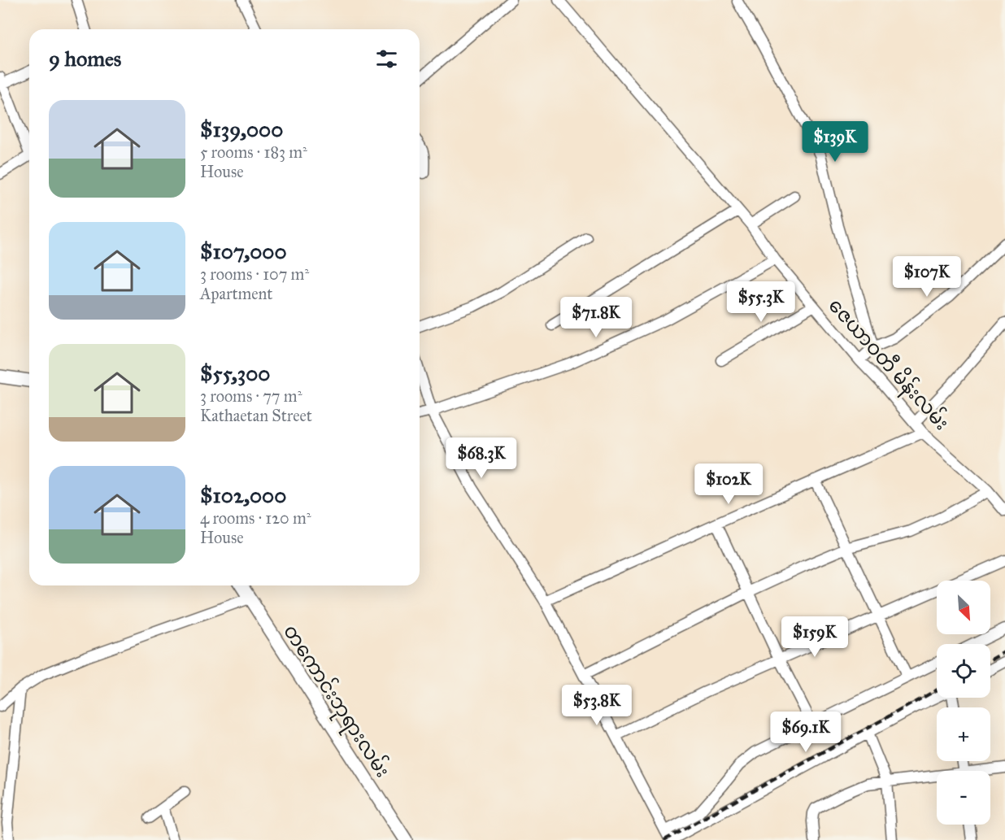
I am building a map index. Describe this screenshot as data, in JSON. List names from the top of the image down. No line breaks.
{"streets":{"main road":["တကောင်းဘုရားလမ်း"],"street":["ဇေယာဝတီ မိန်းလမ်း"]},"north":"bottom right","page":{"heading":"9 homes","list":[{"name":"$139,000","note":"5 rooms · 183 m² · House"},{"name":"$107,000","note":"3 rooms · 107 m² · Apartment"},{"name":"$55,300","note":"3 rooms · 77 m² · Kathaetan Street"},{"name":"$102,000","note":"4 rooms · 120 m² · House"}],"price":["$139K","$107K","$55.3K","$71.8K","$68.3K","$102K","$159K","$53.8K","$69.1K"],"map_buttons":["+","−"]}}
